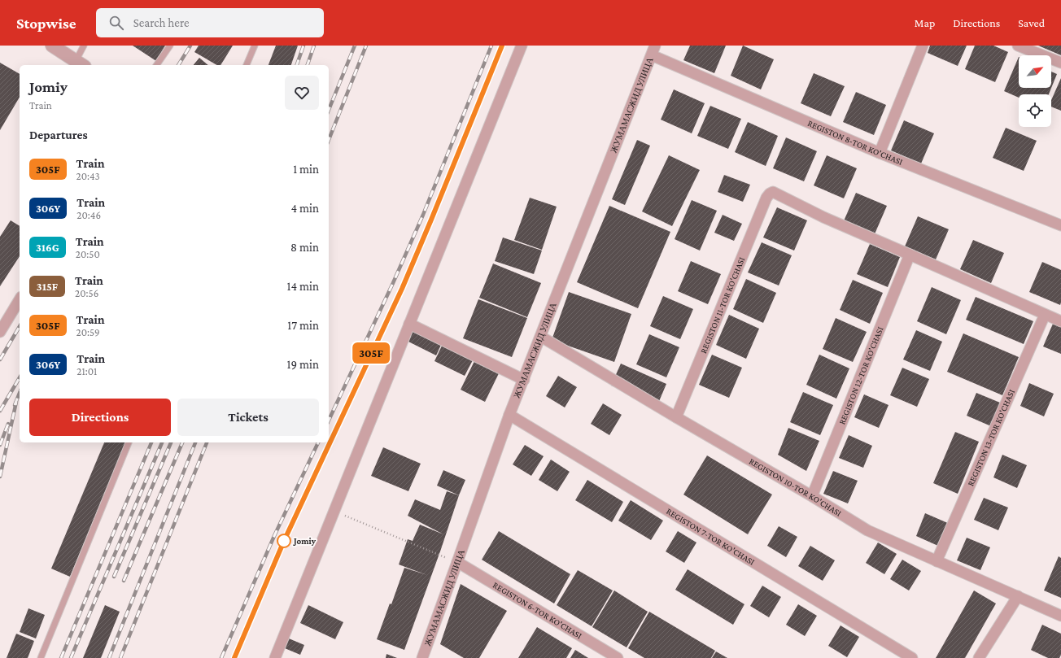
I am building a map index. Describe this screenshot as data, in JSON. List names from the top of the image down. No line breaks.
{"streets":{"street":["ЖУМАМАСЖИД УЛИЦА","REGISTON 8-TOR KO'CHASI","REGISTON 11-TOR KO'CHASI","REGISTON 12-TOR KO'CHASI","REGISTON 13-TOR KO'CHASI","REGISTON 10-TOR KO'CHASI","REGISTON 7-TOR KO'CHASI","REGISTON 6-TOR KO'CHASI"]},"crossings":[["ЖУМАМАСЖИД УЛИЦА","REGISTON 8-TOR KO'CHASI"],["ЖУМАМАСЖИД УЛИЦА","REGISTON 10-TOR KO'CHASI"],["ЖУМАМАСЖИД УЛИЦА","REGISTON 7-TOR KO'CHASI"],["ЖУМАМАСЖИД УЛИЦА","REGISTON 6-TOR KO'CHASI"],["REGISTON 11-TOR KO'CHASI","REGISTON 12-TOR KO'CHASI"],["REGISTON 11-TOR KO'CHASI","REGISTON 10-TOR KO'CHASI"],["REGISTON 12-TOR KO'CHASI","REGISTON 10-TOR KO'CHASI"],["REGISTON 13-TOR KO'CHASI","REGISTON 10-TOR KO'CHASI"]],"places":["Jomiy"],"north":"top right","page":{"header":"Stopwise","search":"Search here","nav":["Map","Directions","Saved"],"on_map":"305F","heading":[["Jomiy","Train"],"Departures"],"list":[{"mark":"305F","name":"Train","note":"20:43","value":"1 min"},{"mark":"306Y","name":"Train","note":"20:46","value":"4 min"},{"mark":"316G","name":"Train","note":"20:50","value":"8 min"},{"mark":"315F","name":"Train","note":"20:56","value":"14 min"},{"mark":"305F","name":"Train","note":"20:59","value":"17 min"},{"mark":"306Y","name":"Train","note":"21:01","value":"19 min"}],"buttons":["Directions","Tickets"]}}
